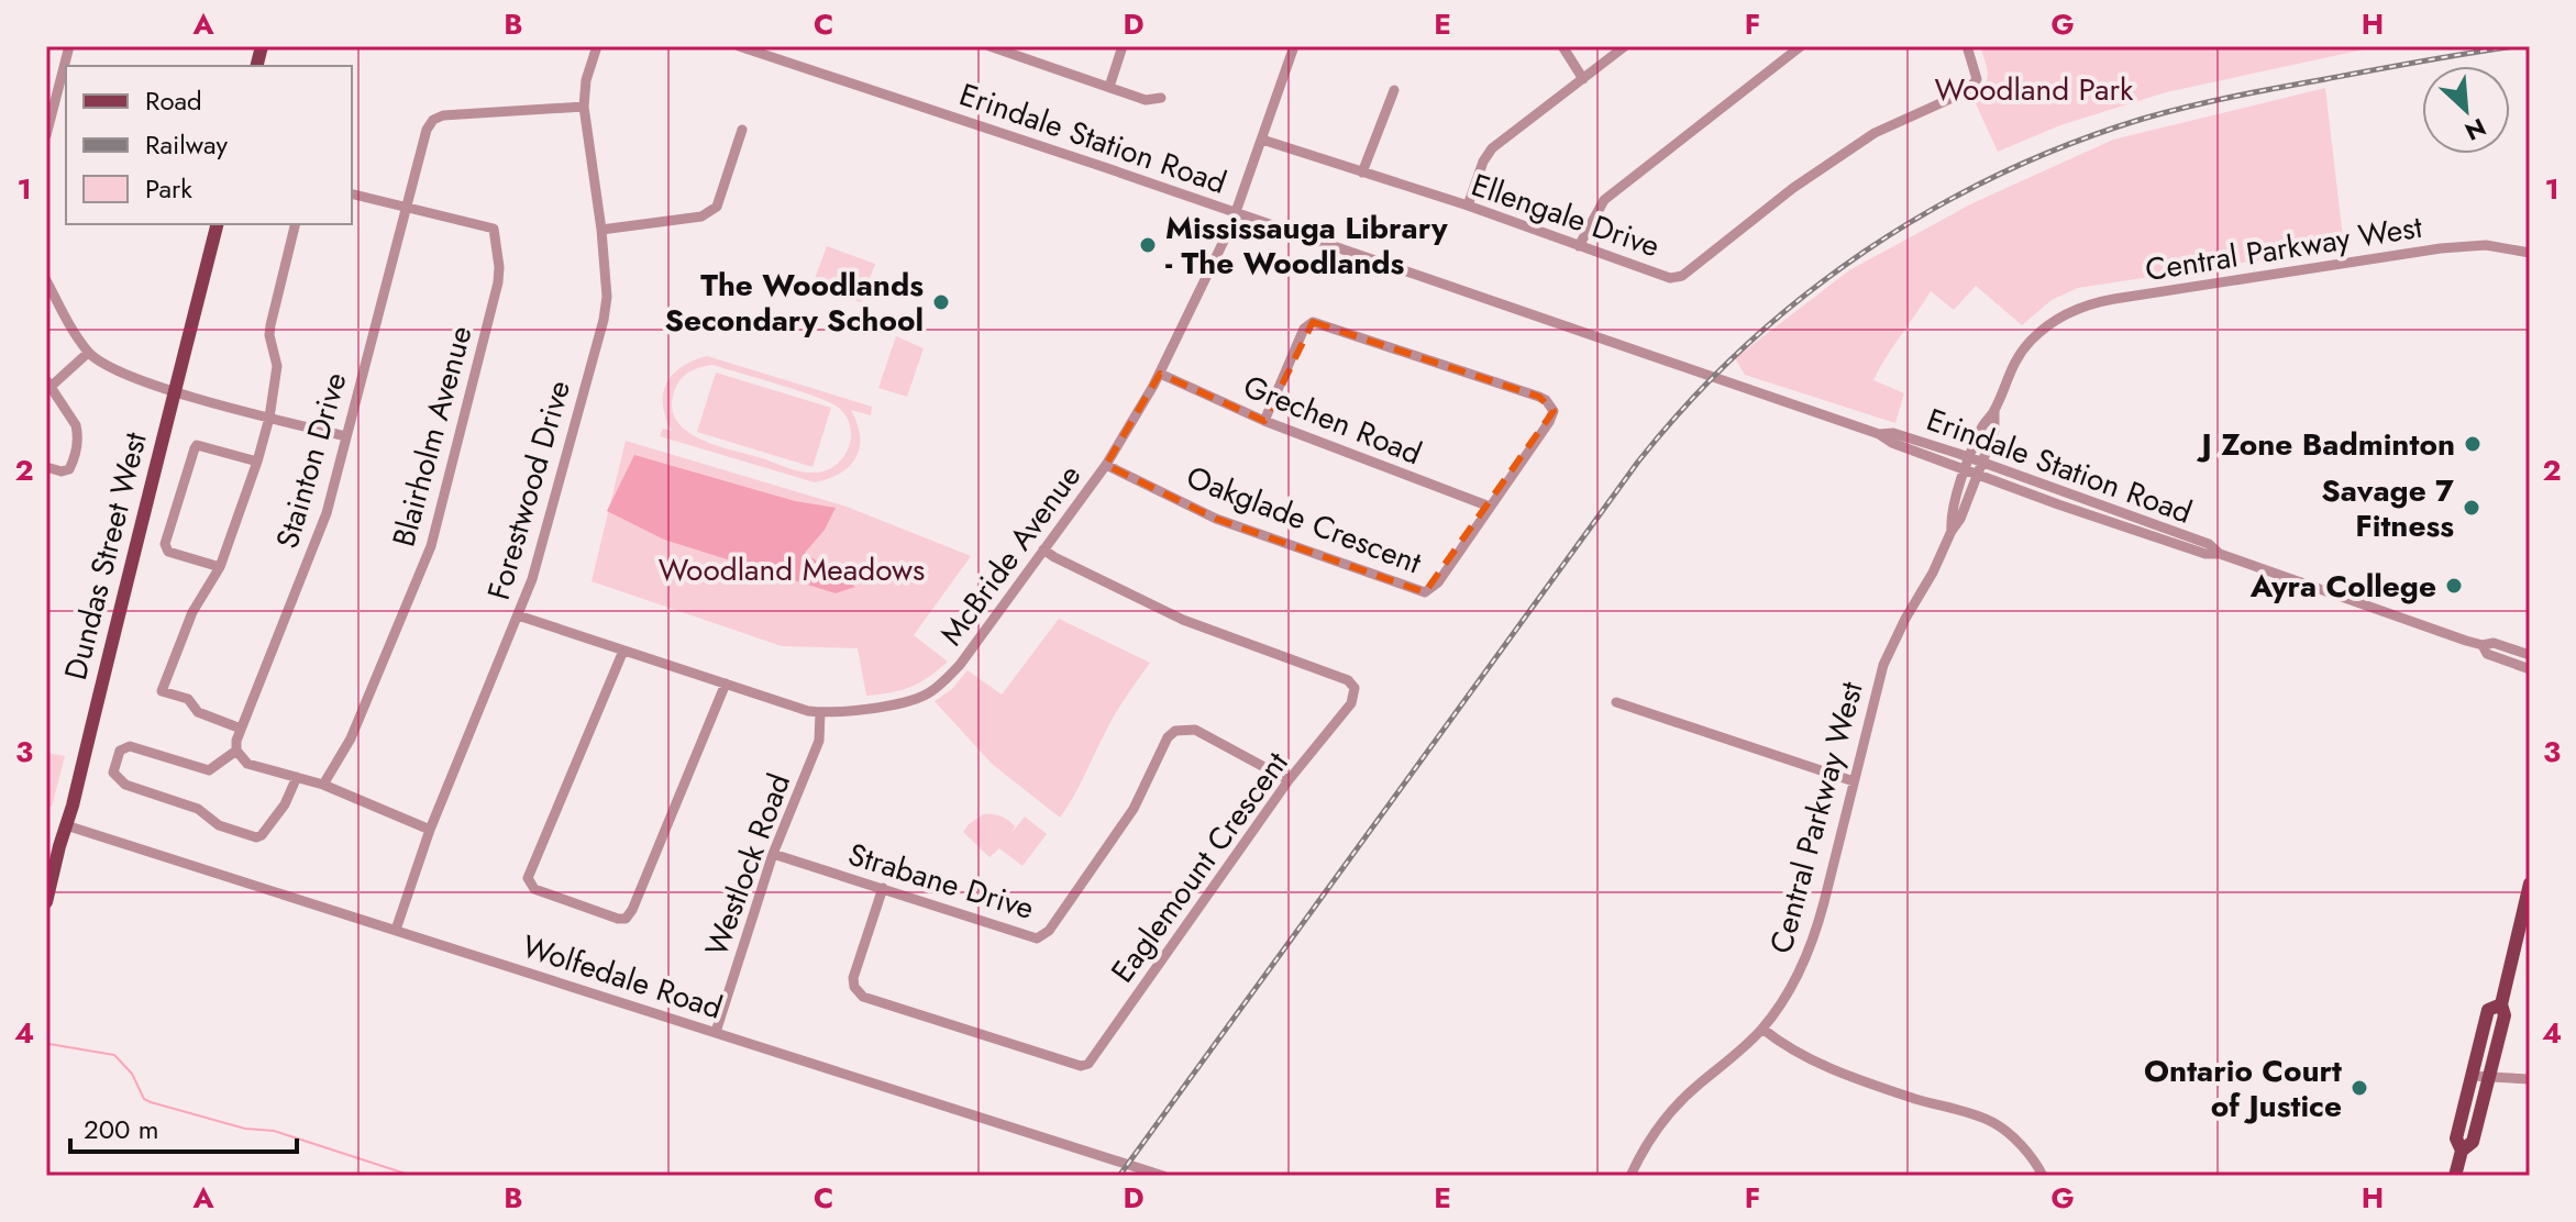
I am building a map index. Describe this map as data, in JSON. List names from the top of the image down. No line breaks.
{"streets":{"main road":["Dundas Street West"],"street":["Erindale Station Road","Ellengale Drive","Central Parkway West","Grechen Road","Blairholm Avenue","Stainton Drive","Forestwood Drive","Oakglade Crescent","McBride Avenue","Westlock Road","Eaglemount Crescent","Strabane Drive","Wolfedale Road"]},"crossings":[["Erindale Station Road","Central Parkway West"],["Erindale Station Road","McBride Avenue"],["Ellengale Drive","McBride Avenue"],["Grechen Road","Oakglade Crescent"],["Grechen Road","McBride Avenue"],["Blairholm Avenue","Stainton Drive"],["Stainton Drive","Forestwood Drive"],["Forestwood Drive","McBride Avenue"],["Forestwood Drive","Wolfedale Road"],["Oakglade Crescent","McBride Avenue"],["McBride Avenue","Westlock Road"],["McBride Avenue","Eaglemount Crescent"],["Dundas Street West","Wolfedale Road"],["Westlock Road","Strabane Drive"],["Westlock Road","Wolfedale Road"],["Eaglemount Crescent","Strabane Drive"]],"parks":["Woodland Park","Woodland Meadows"],"places":["Mississauga Library - The Woodlands","The Woodlands Secondary School","J Zone Badminton","Savage 7 Fitness","Ayra College","Ontario Court of Justice"],"legend":["Road","Railway","Park"],"scale_bar":"200 m","north":"bottom right","grid":{"columns":["A","B","C","D","E","F","G","H"],"rows":["1","2","3","4"]}}
